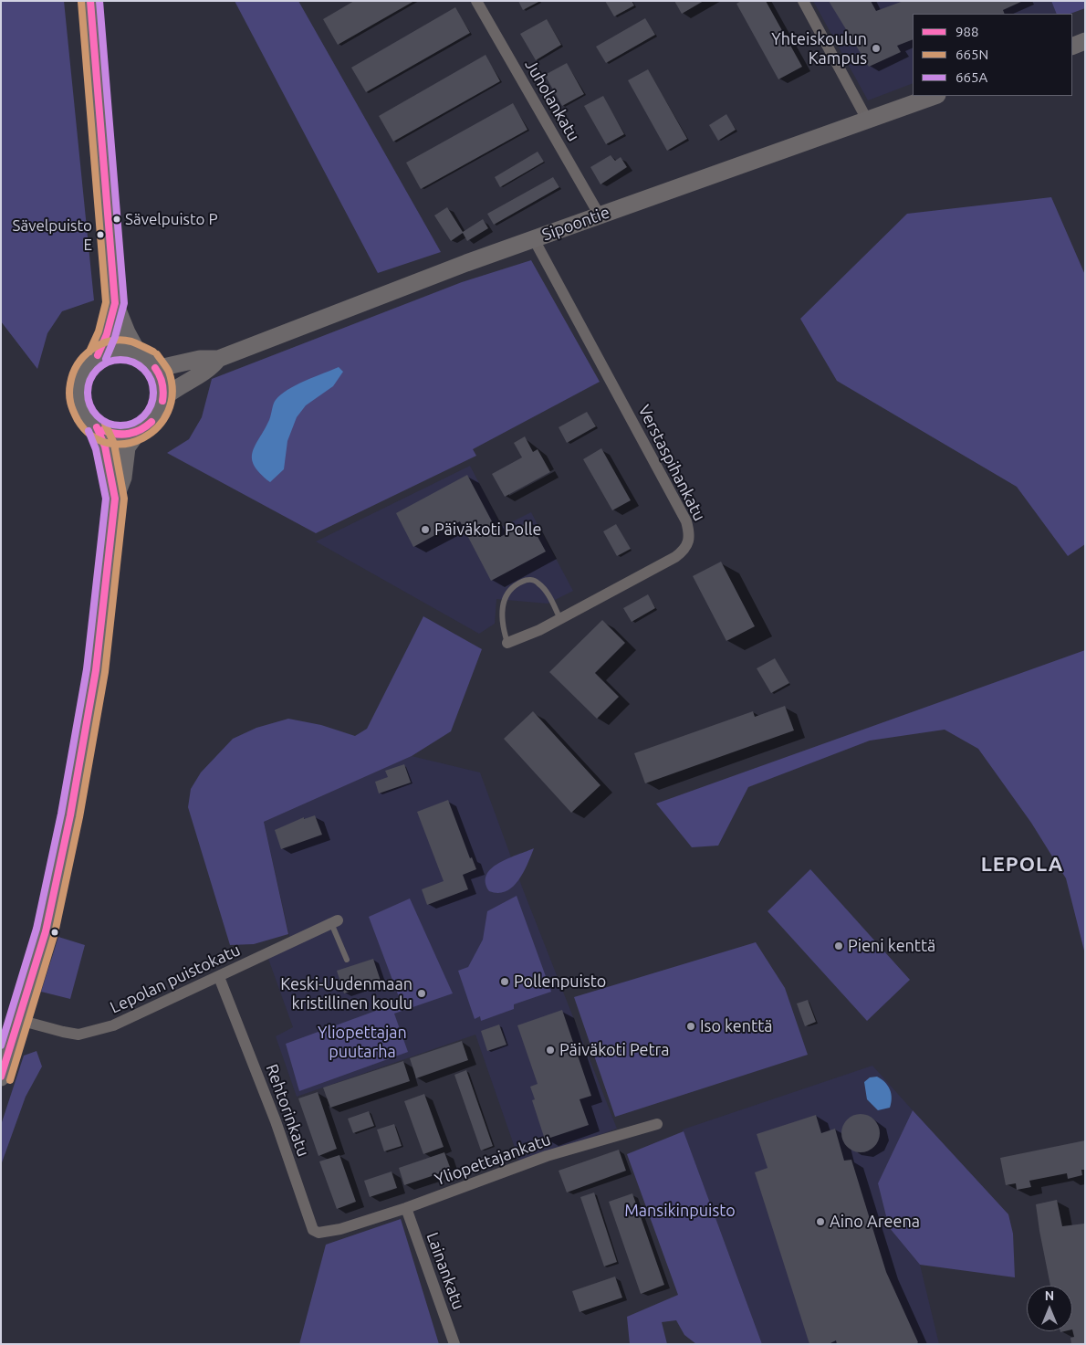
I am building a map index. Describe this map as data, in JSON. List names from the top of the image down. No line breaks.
{"streets":{"main road":["Sipoontie"],"street":["Juholankatu","Verstaspihankatu","Lepolan puistokatu","Rehtorinkatu","Yliopettajankatu","Lainankatu"]},"crossings":[["Juholankatu","Sipoontie"],["Sipoontie","Verstaspihankatu"],["Lepolan puistokatu","Rehtorinkatu"],["Rehtorinkatu","Yliopettajankatu"],["Yliopettajankatu","Lainankatu"]],"districts":["LEPOLA"],"parks":["Yliopettajan puutarha","Mansikinpuisto"],"places":["Yhteiskoulun Kampus","Sävelpuisto P","Sävelpuisto E","Päiväkoti Polle","Pieni kenttä","Pollenpuisto","Keski-Uudenmaan kristillinen koulu","Iso kenttä","Päiväkoti Petra","Aino Areena"],"lines":["transit line 988","transit line 665A","transit line 665N"],"legend":["988","665N","665A"],"north":"top"}
